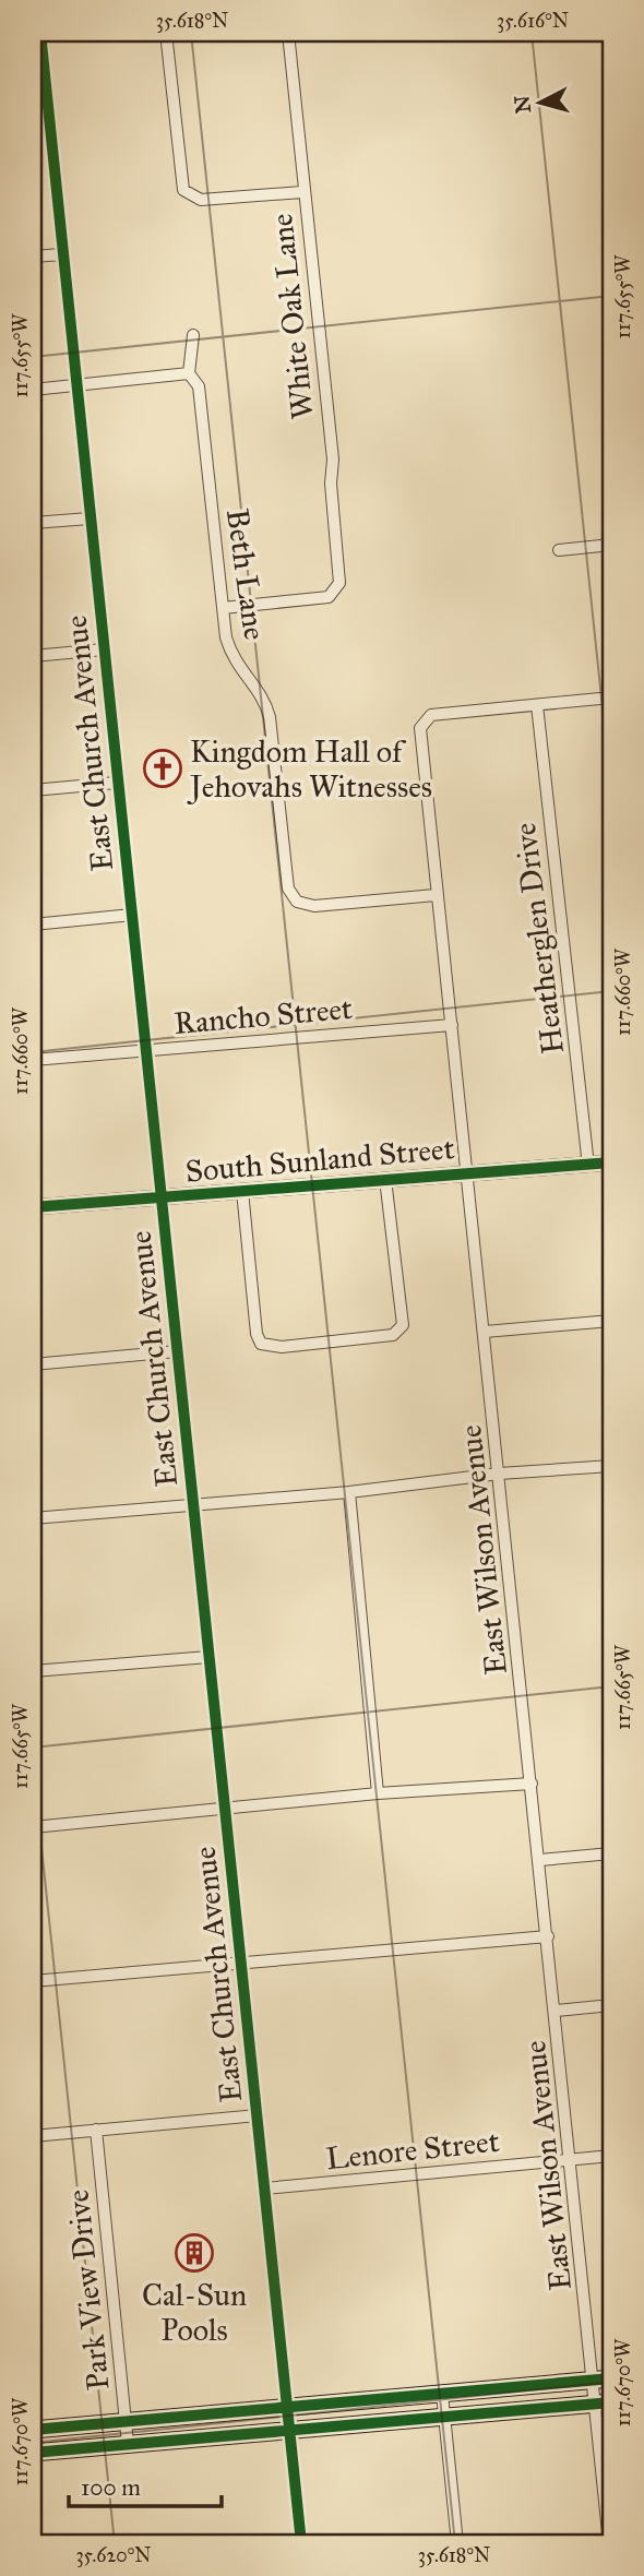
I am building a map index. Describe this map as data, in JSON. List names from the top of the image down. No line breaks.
{"streets":{"street":["White Oak Lane","Beth Lane","East Church Avenue","Heatherglen Drive","Rancho Street","South Sunland Street","East Wilson Avenue","Lenore Street","Park View Drive"]},"crossings":[["White Oak Lane","Beth Lane"],["Beth Lane","East Wilson Avenue"],["East Church Avenue","Rancho Street"],["East Church Avenue","South Sunland Street"],["East Church Avenue","Lenore Street"],["Heatherglen Drive","South Sunland Street"],["Heatherglen Drive","East Wilson Avenue"],["Rancho Street","East Wilson Avenue"],["South Sunland Street","East Wilson Avenue"],["East Wilson Avenue","Lenore Street"]],"places":{"church":["Kingdom Hall of Jehovahs Witnesses"],"building":["Cal-Sun Pools"]},"scale_bar":"100 m","north":"left","coordinates":["35.618°N","35.616°N","117.655°W","117.660°W","117.665°W","117.670°W","35.620°N"]}
